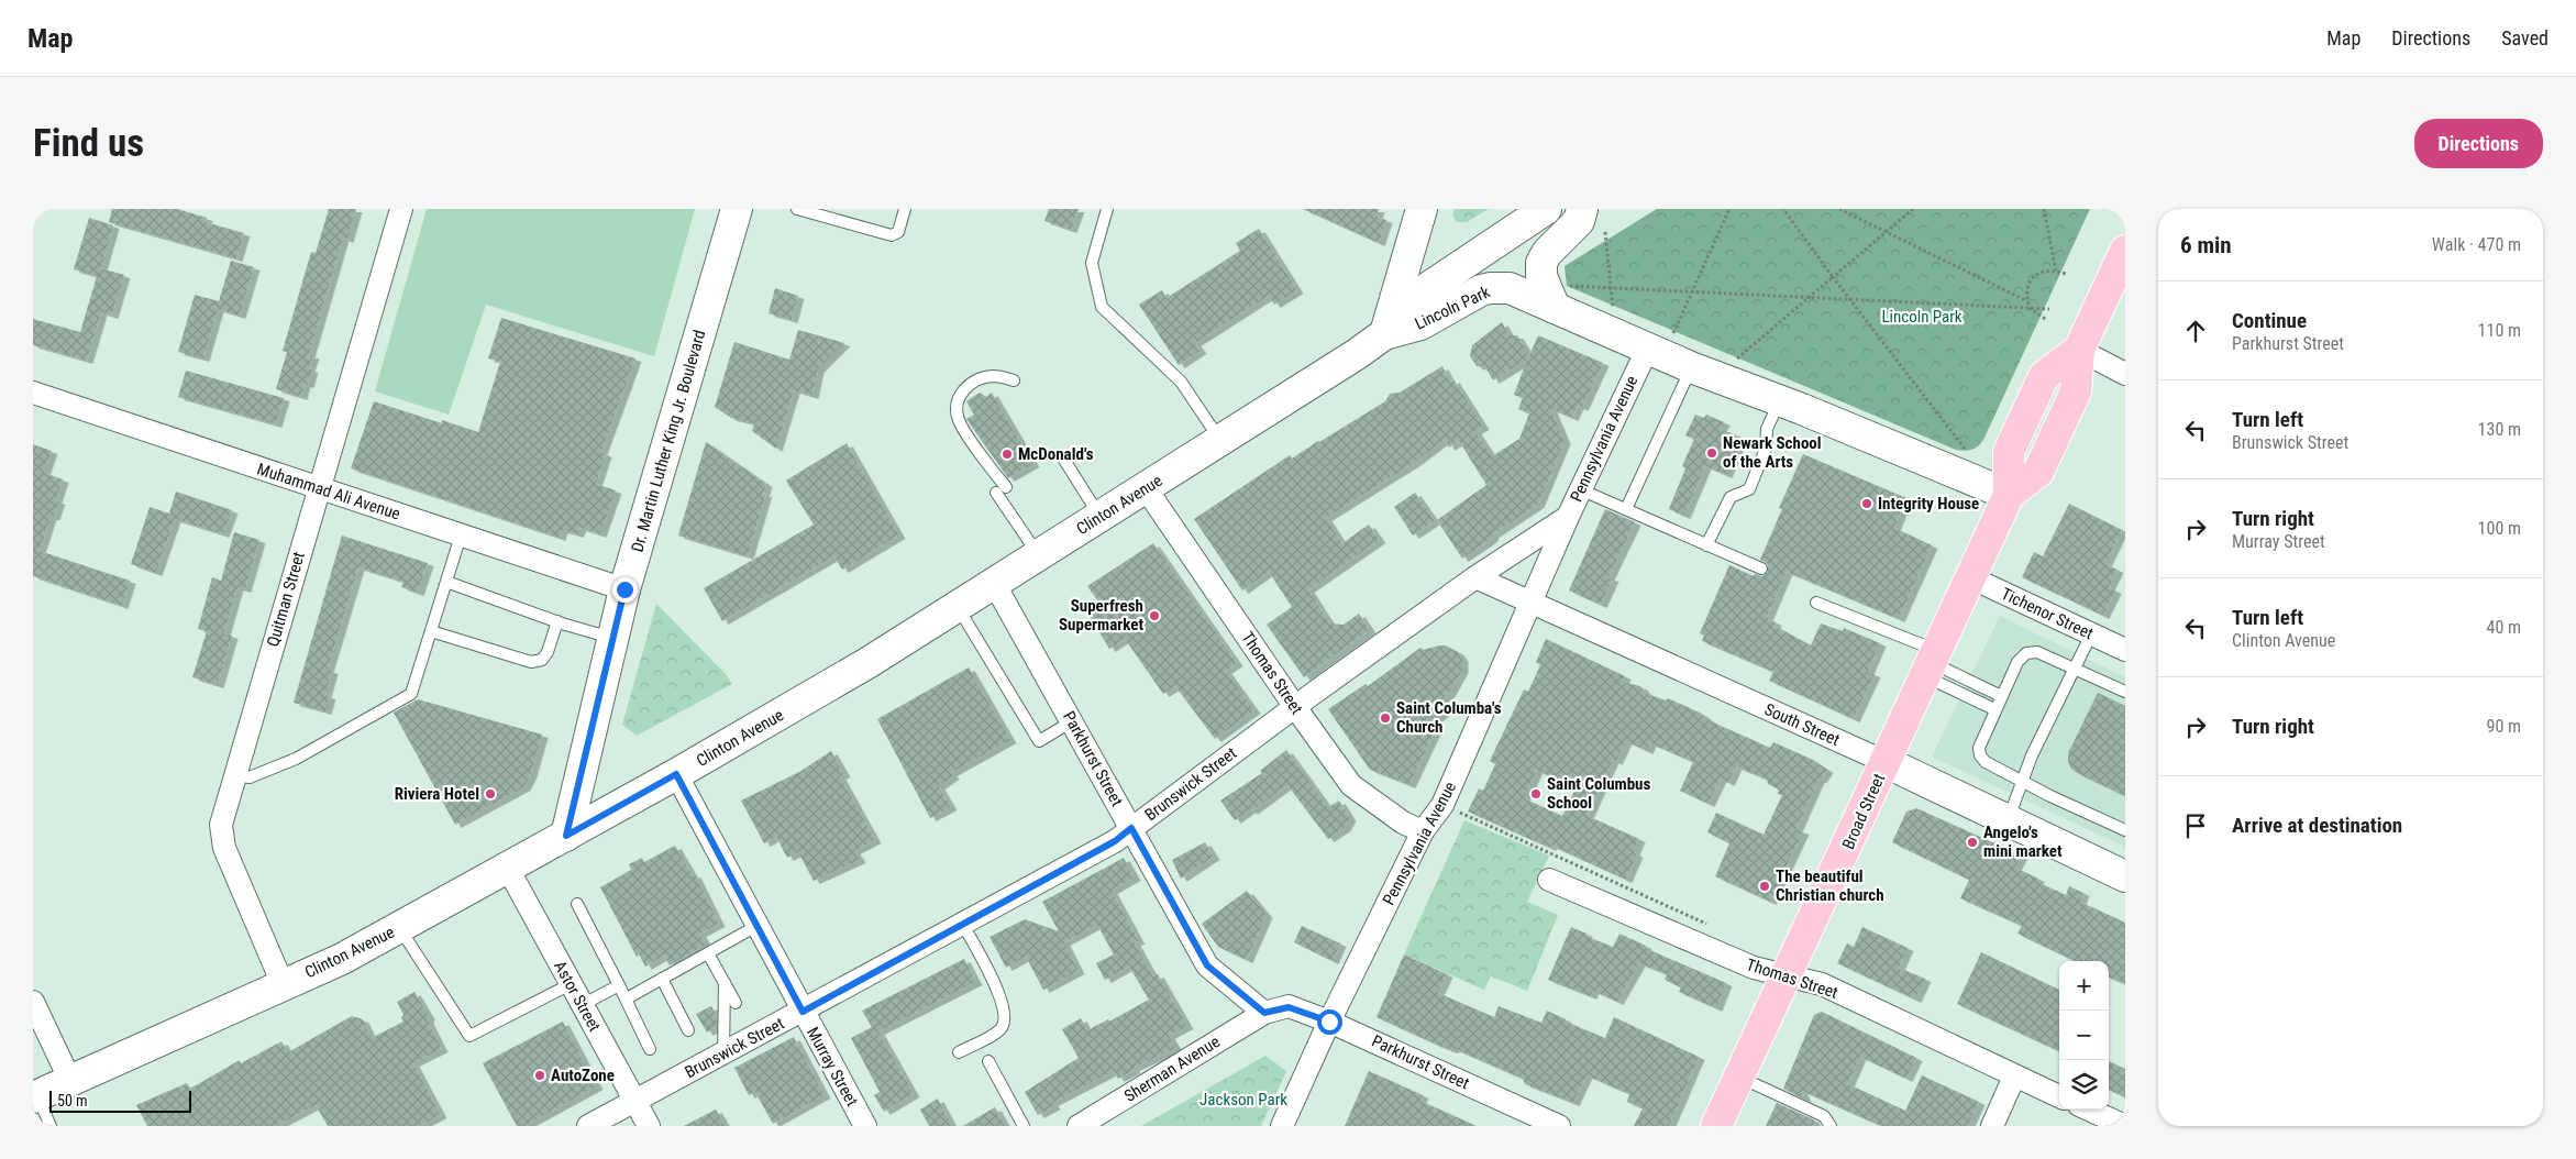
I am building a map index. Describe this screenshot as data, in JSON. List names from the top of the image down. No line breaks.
{"streets":{"main road":["Lincoln Park","Dr. Martin Luther King Jr. Boulevard","Clinton Avenue","South Street","Broad Street"],"street":["Pennsylvania Avenue","Muhammad Ali Avenue","Quitman Street","Tichenor Street","Thomas Street","Parkhurst Street","Brunswick Street","Astor Street","Murray Street","Sherman Avenue"]},"crossings":[["Lincoln Park","Pennsylvania Avenue"],["Lincoln Park","Clinton Avenue"],["Lincoln Park","Broad Street"],["Pennsylvania Avenue","Thomas Street"],["Pennsylvania Avenue","South Street"],["Pennsylvania Avenue","Parkhurst Street"],["Pennsylvania Avenue","Brunswick Street"],["Dr. Martin Luther King Jr. Boulevard","Muhammad Ali Avenue"],["Dr. Martin Luther King Jr. Boulevard","Clinton Avenue"],["Muhammad Ali Avenue","Quitman Street"],["Clinton Avenue","Quitman Street"],["Clinton Avenue","Thomas Street"],["Clinton Avenue","Parkhurst Street"],["Clinton Avenue","Astor Street"],["Clinton Avenue","Murray Street"],["Tichenor Street","Broad Street"],["Thomas Street","Brunswick Street"],["Thomas Street","Broad Street"],["South Street","Brunswick Street"],["South Street","Broad Street"],["Parkhurst Street","Brunswick Street"],["Parkhurst Street","Sherman Avenue"],["Brunswick Street","Astor Street"],["Brunswick Street","Murray Street"]],"parks":["Lincoln Park","Jackson Park"],"places":["Newark School of the Arts","McDonald's","Integrity House","Superfresh Supermarket","Saint Columba's Church","Riviera Hotel","Saint Columbus School","Angelo's mini market","The beautiful Christian church","AutoZone"],"scale_bar":"50 m","page":{"header":"Map","nav":["Map","Directions","Saved"],"buttons":"Directions","title":"Find us","heading":["6 min","Walk · 470 m"],"list":[["Continue","Parkhurst Street","110 m"],["Turn left","Brunswick Street","130 m"],["Turn right","Murray Street","100 m"],["Turn left","Clinton Avenue","40 m"],["Turn right","90 m"],"Arrive at destination"],"map_buttons":["+","−"],"scale":"50 m"}}
